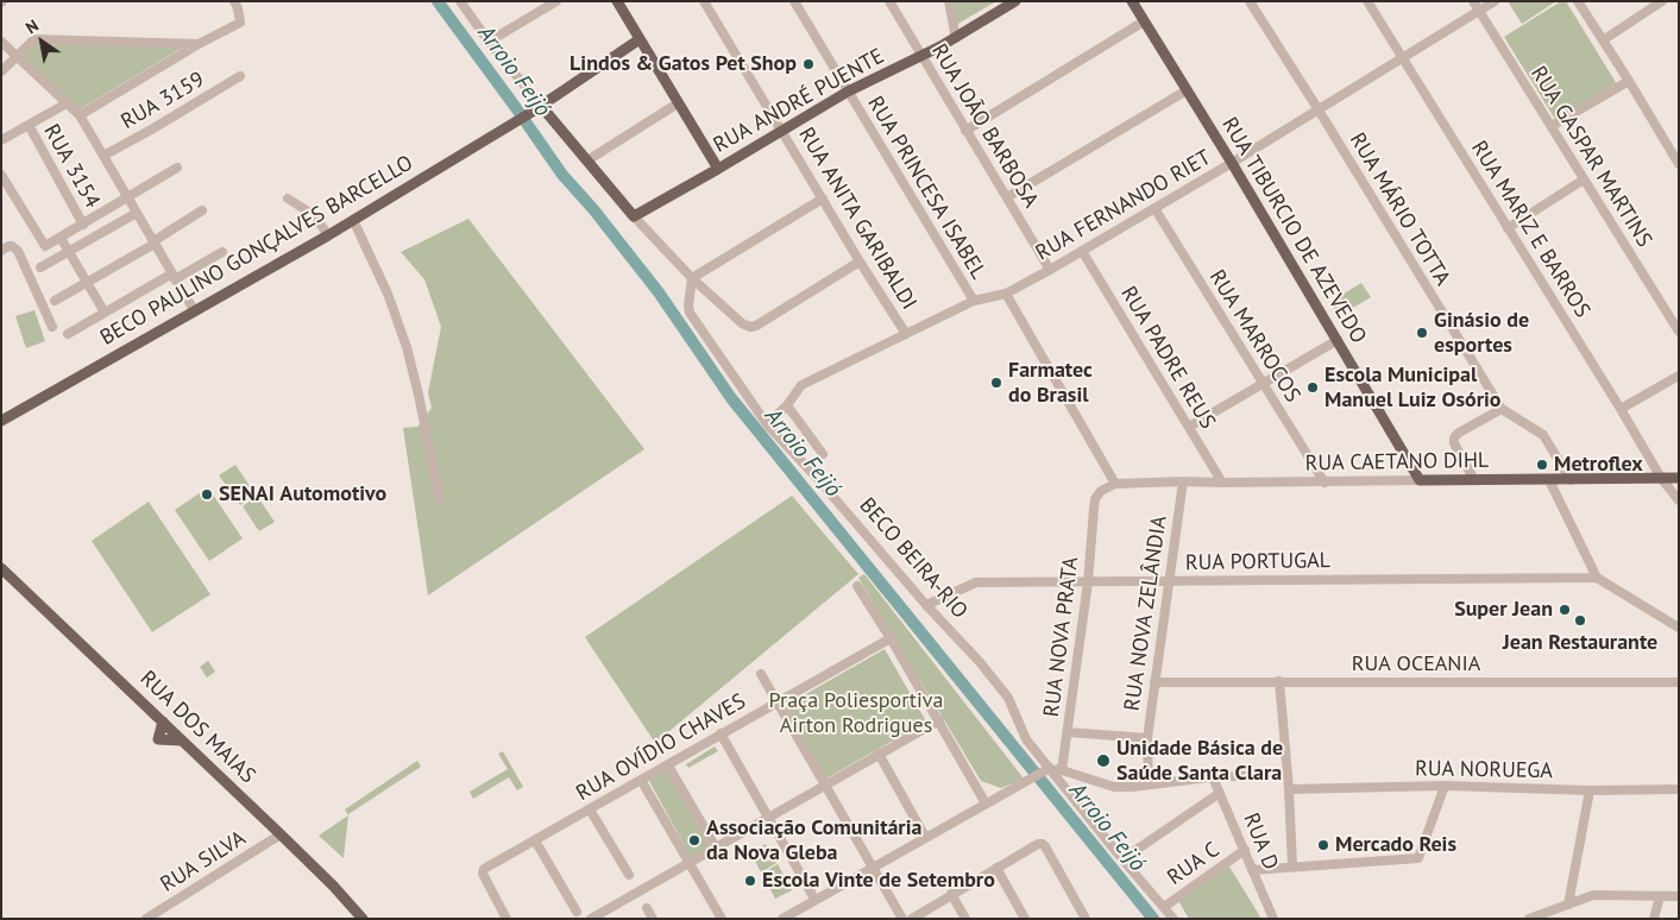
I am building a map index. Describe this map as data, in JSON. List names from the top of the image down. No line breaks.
{"streets":{"main road":["RUA ANDRÉ PUENTE","RUA TIBURCIO DE AZEVEDO","BECO PAULINO GONÇALVES BARCELLO","RUA CAETANO DIHL","RUA DOS MAIAS"],"street":["RUA 3159","RUA JOÃO BARBOSA","RUA GASPAR MARTINS","RUA 3154","RUA PRINCESA ISABEL","RUA FERNANDO RIET","RUA MÁRIO TOTTA","RUA ANITA GARIBALDI","RUA MARIZ E BARROS","RUA MARROCOS","RUA PADRE REUS","BECO BEIRA-RIO","RUA PORTUGAL","RUA NOVA ZELÂNDIA","RUA NOVA PRATA","RUA OCEANIA","RUA OVÍDIO CHAVES","RUA NORUEGA","RUA D","RUA SILVA","RUA C"]},"crossings":[["RUA ANDRÉ PUENTE","RUA JOÃO BARBOSA"],["RUA ANDRÉ PUENTE","RUA PRINCESA ISABEL"],["RUA ANDRÉ PUENTE","RUA ANITA GARIBALDI"],["RUA JOÃO BARBOSA","RUA FERNANDO RIET"],["RUA GASPAR MARTINS","RUA FERNANDO RIET"],["RUA PRINCESA ISABEL","RUA FERNANDO RIET"],["RUA FERNANDO RIET","RUA MÁRIO TOTTA"],["RUA FERNANDO RIET","RUA ANITA GARIBALDI"],["RUA FERNANDO RIET","RUA MARIZ E BARROS"],["RUA FERNANDO RIET","RUA TIBURCIO DE AZEVEDO"],["RUA FERNANDO RIET","RUA MARROCOS"],["RUA FERNANDO RIET","RUA PADRE REUS"],["RUA FERNANDO RIET","BECO BEIRA-RIO"],["RUA MÁRIO TOTTA","RUA CAETANO DIHL"],["RUA MARIZ E BARROS","RUA CAETANO DIHL"],["RUA TIBURCIO DE AZEVEDO","RUA CAETANO DIHL"],["RUA MARROCOS","RUA CAETANO DIHL"],["RUA PADRE REUS","RUA CAETANO DIHL"],["RUA CAETANO DIHL","RUA NOVA ZELÂNDIA"],["RUA CAETANO DIHL","RUA NOVA PRATA"],["BECO BEIRA-RIO","RUA PORTUGAL"],["BECO BEIRA-RIO","RUA C"],["RUA PORTUGAL","RUA NOVA ZELÂNDIA"],["RUA PORTUGAL","RUA NOVA PRATA"],["RUA NOVA ZELÂNDIA","RUA OCEANIA"],["RUA DOS MAIAS","RUA SILVA"],["RUA D","RUA C"]],"water":["Arroio Feijó"],"parks":["Praça Poliesportiva Airton Rodrigues"],"places":["Lindos & Gatos Pet Shop","Ginásio de esportes","Farmatec do Brasil","Escola Municipal Manuel Luiz Osório","Metroflex","SENAI Automotivo","Super Jean","Jean Restaurante","Unidade Básica de Saúde Santa Clara","Associação Comunitária da Nova Gleba","Mercado Reis","Escola Vinte de Setembro"],"north":"top left"}
